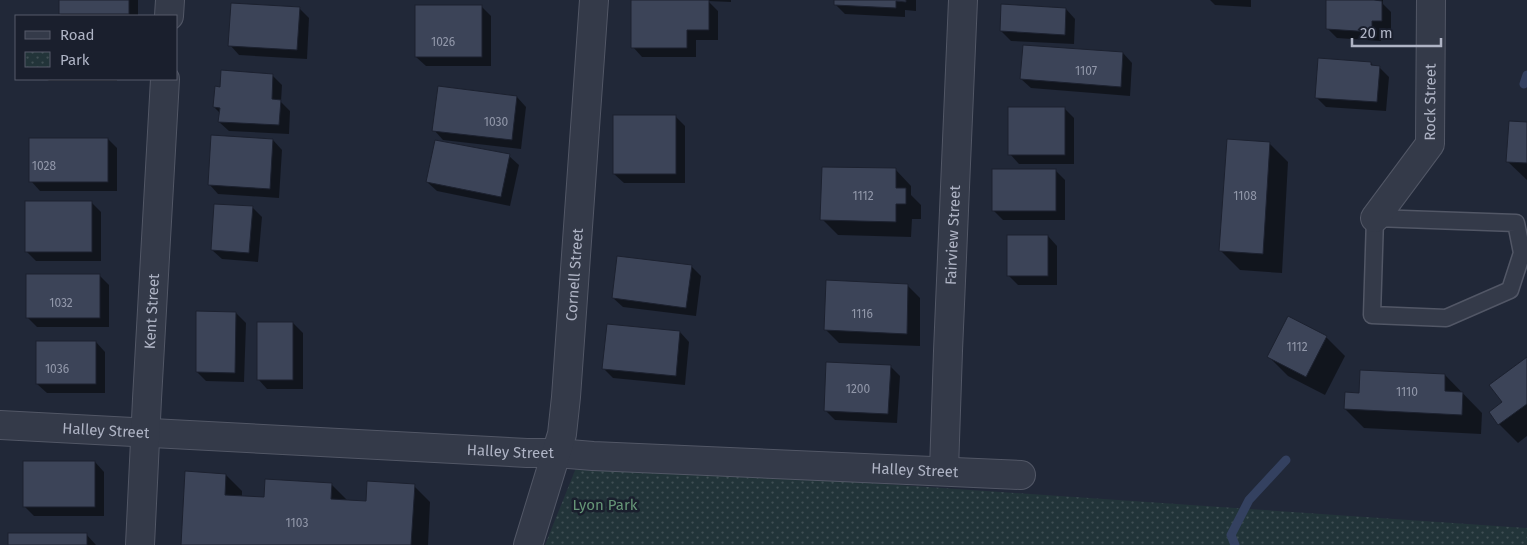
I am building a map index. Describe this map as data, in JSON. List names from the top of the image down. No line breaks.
{"streets":{"street":["Rock Street","Fairview Street","Cornell Street","Kent Street","Halley Street"]},"crossings":[["Fairview Street","Halley Street"],["Cornell Street","Halley Street"],["Kent Street","Halley Street"]],"parks":["Lyon Park"],"house_numbers":["1026","1107","1030","1028","1112","1108","1032","1116","1112","1036","1200","1110","1103"],"legend":["Road","Park"],"scale_bar":"20 m"}
